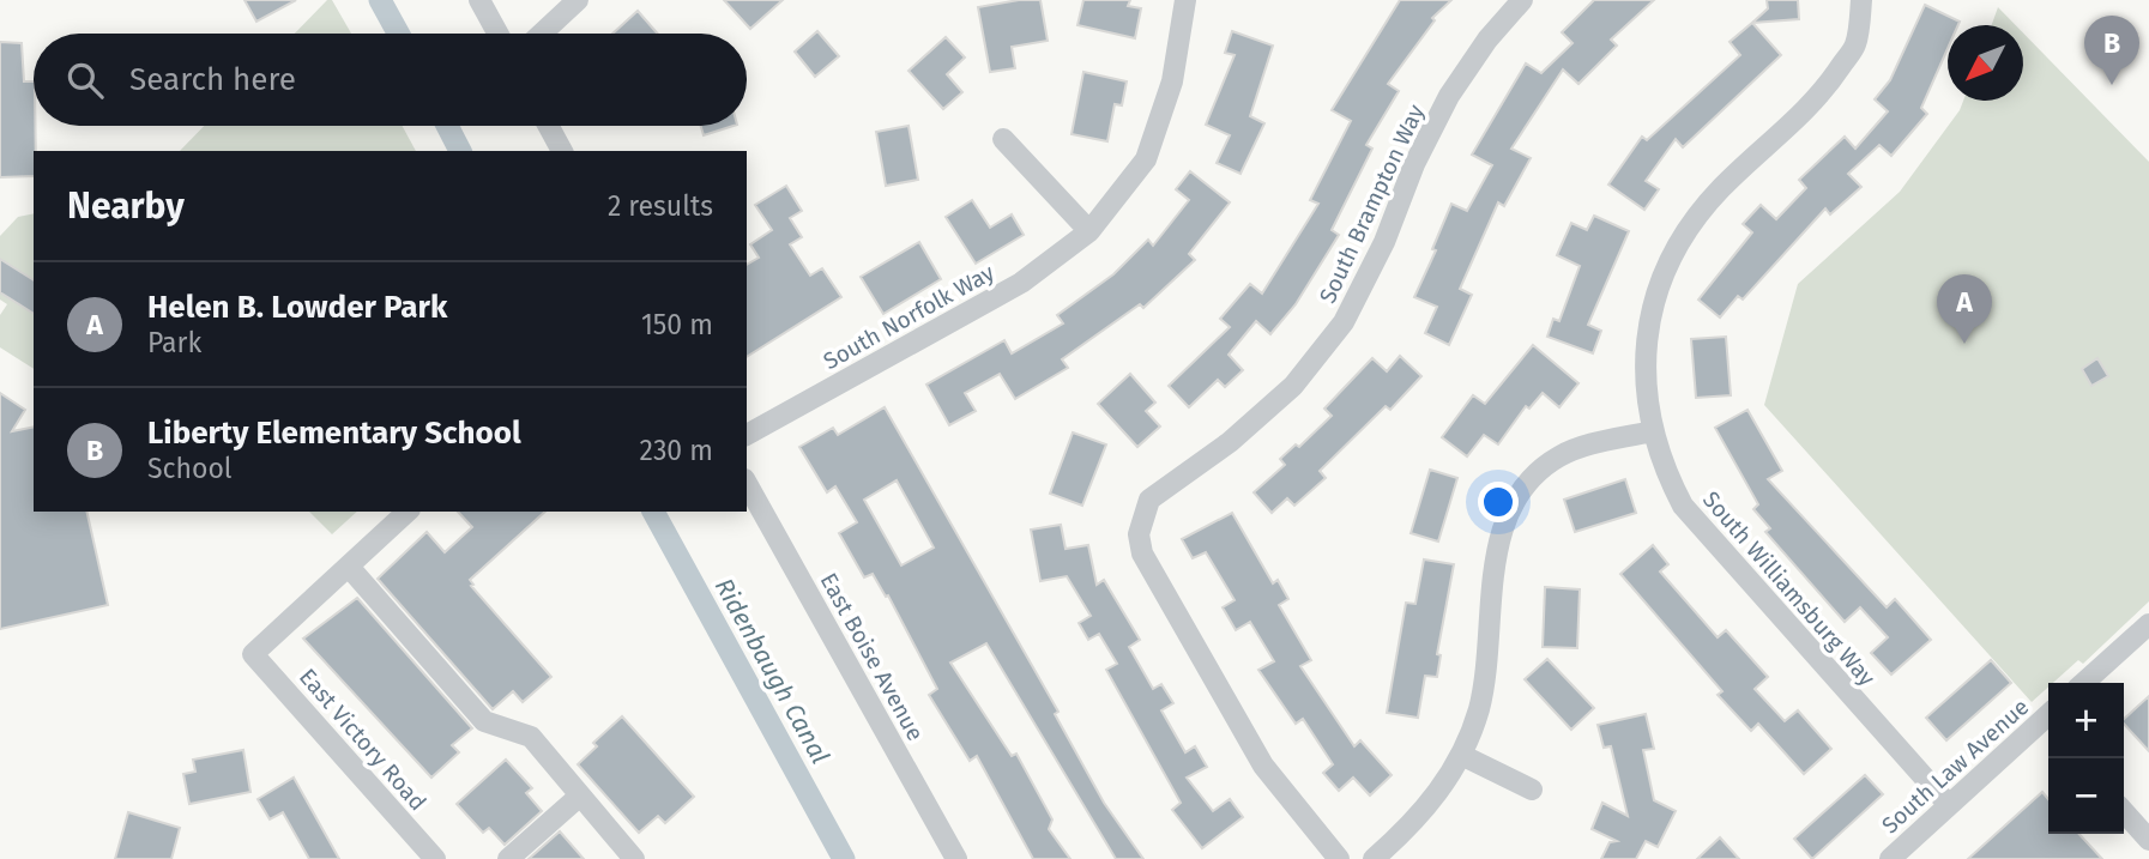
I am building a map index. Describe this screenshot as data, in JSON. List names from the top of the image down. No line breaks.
{"streets":{"street":["South Brampton Way","South Norfolk Way","South Williamsburg Way","East Boise Avenue","East Victory Road","South Law Avenue"]},"crossings":[["South Williamsburg Way","South Law Avenue"]],"water":["Ridenbaugh Canal"],"north":"bottom left","page":{"pins":["B","A"],"search":"Search here","heading":["Nearby","2 results"],"list":[{"mark":"A","name":"Helen B. Lowder Park","note":"Park","value":"150 m"},{"mark":"B","name":"Liberty Elementary School","note":"School","value":"230 m"}],"map_buttons":["+","−"]}}
